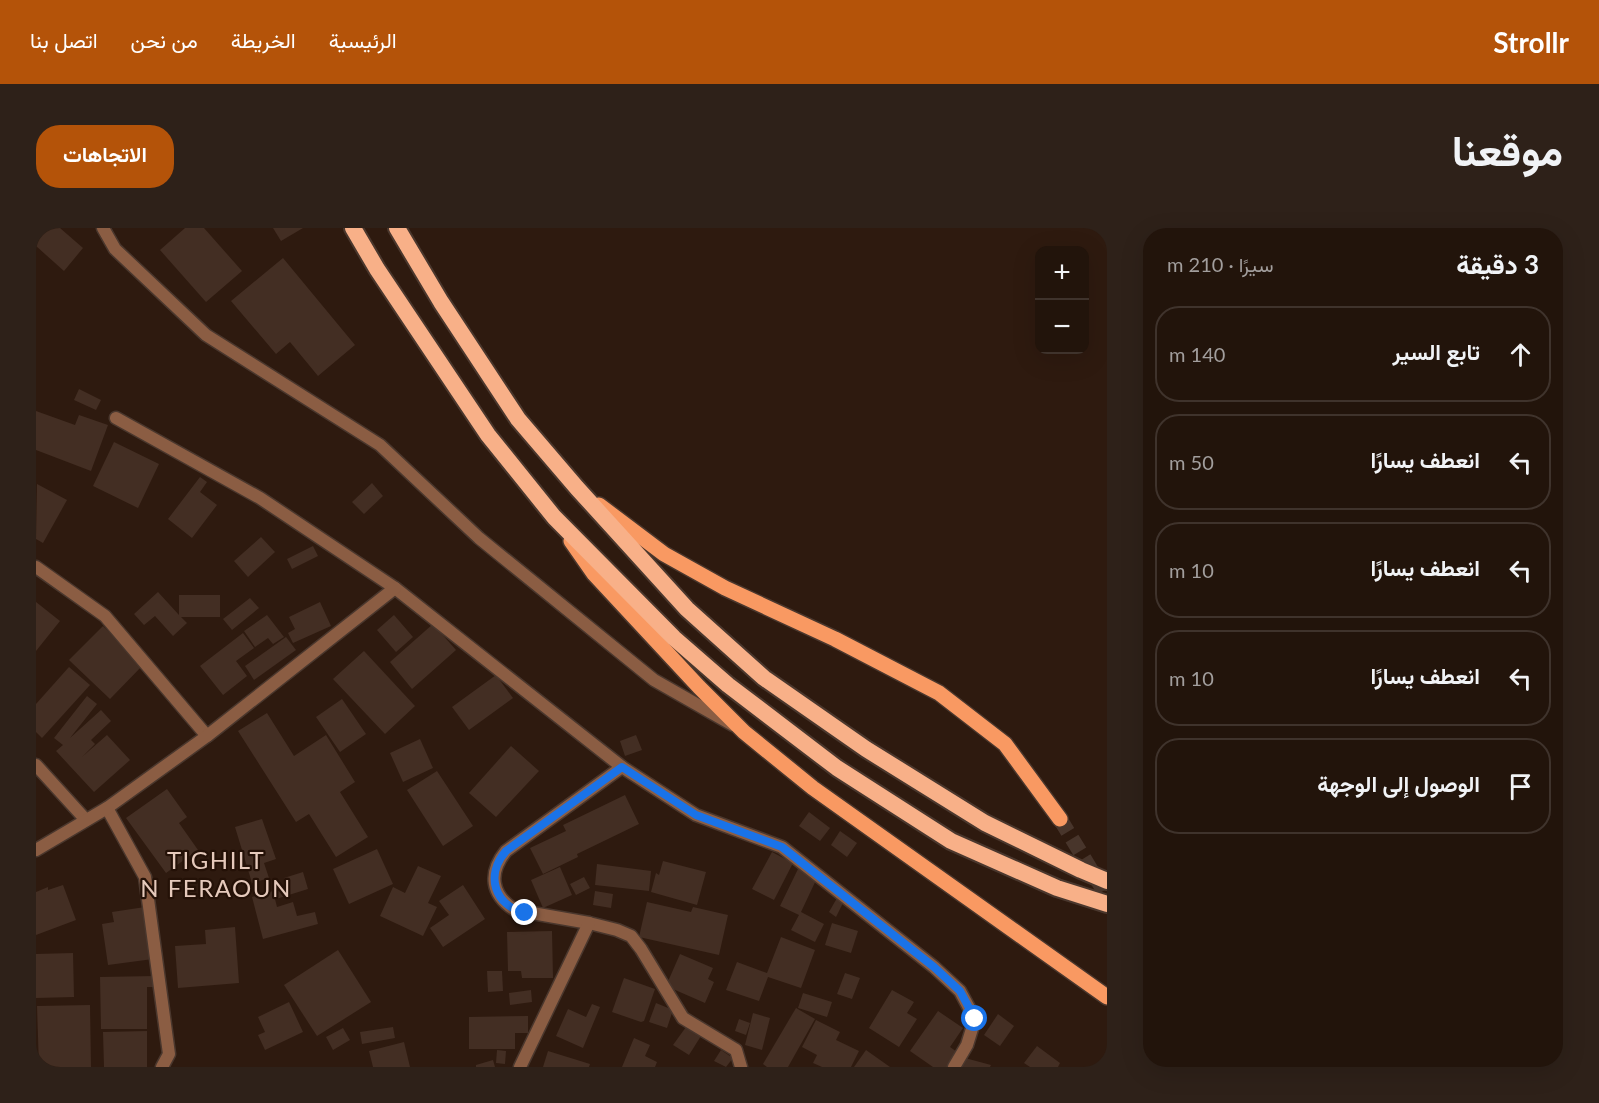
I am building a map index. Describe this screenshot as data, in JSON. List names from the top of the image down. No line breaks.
{"districts":["TIGHILT N FERAOUN"],"page":{"header":"Strollr","nav":["الرئيسية","الخريطة","من نحن","اتصل بنا"],"title":"موقعنا","buttons":"الاتجاهات","heading":["3 دقيقة","سيرًا · 210 m"],"map_buttons":["+","−"],"list":[["تابع السير","140 m"],["انعطف يسارًا","50 m"],["انعطف يسارًا","10 m"],["انعطف يسارًا","10 m"],"الوصول إلى الوجهة"]}}
